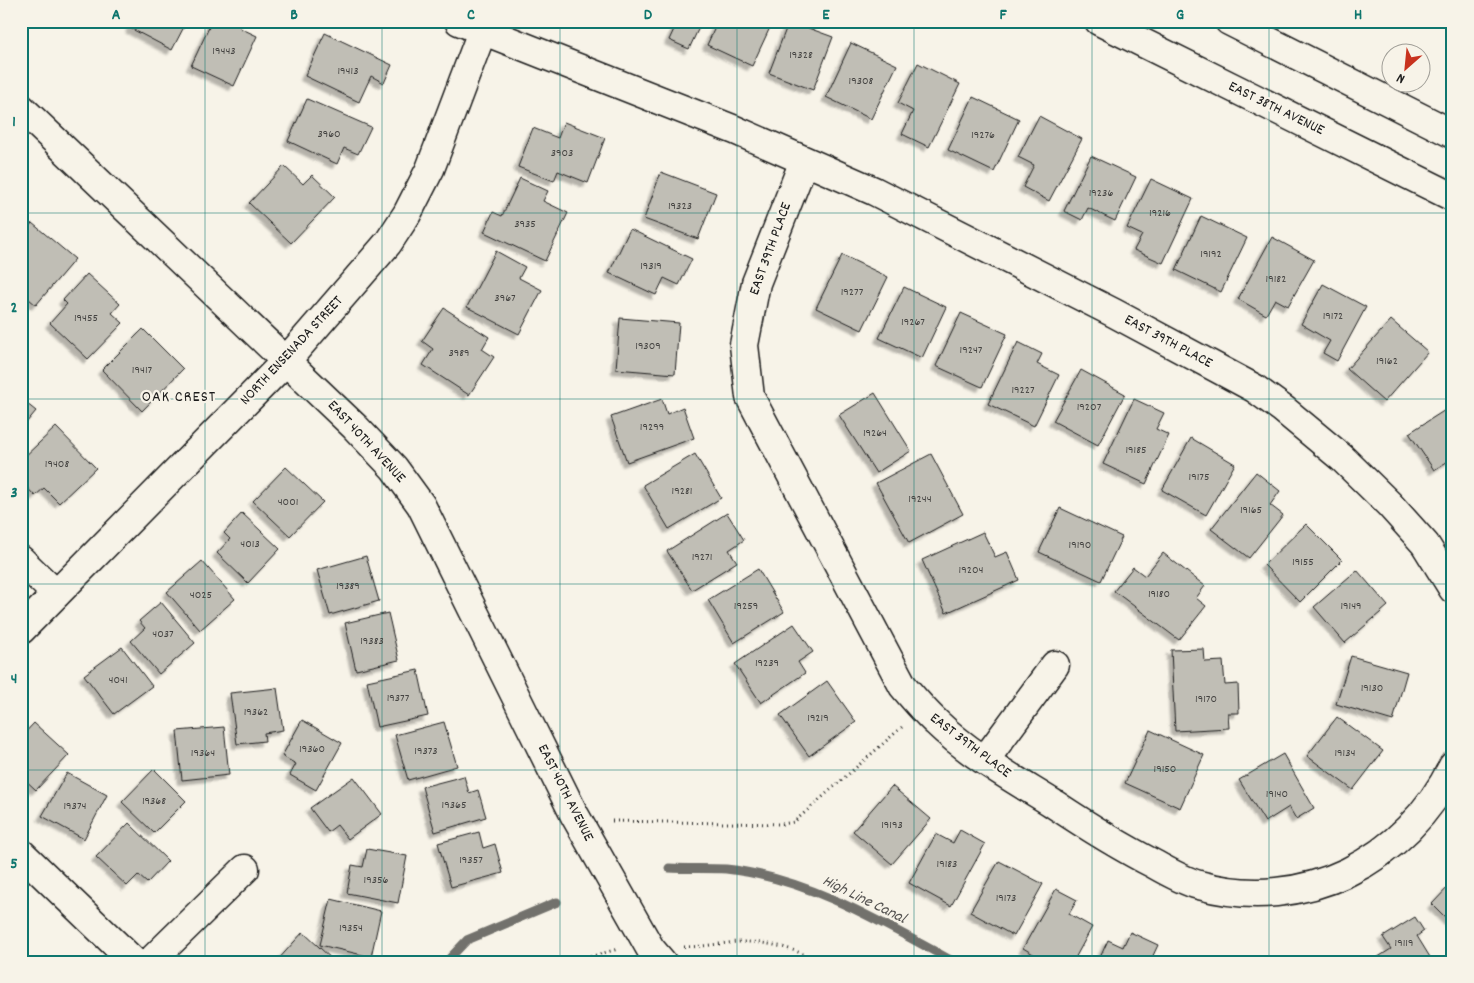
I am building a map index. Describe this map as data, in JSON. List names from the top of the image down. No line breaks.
{"streets":{"street":["EAST 38TH AVENUE","EAST 39TH PLACE","NORTH ENSENADA STREET","EAST 40TH AVENUE"]},"crossings":[["EAST 39TH PLACE","NORTH ENSENADA STREET"],["NORTH ENSENADA STREET","EAST 40TH AVENUE"]],"districts":["OAK CREST"],"water":["High Line Canal"],"house_numbers":["19443","19328","19413","19308","3960","19276","3903","19236","19323","19216","3935","19192","19319","19182","19277","3967","19172","19455","19267","19309","19247","3989","19162","19417","19227","19207","19299","19264","19185","19408","19175","19281","19244","4001","19165","4013","19190","19271","19155","19204","19389","19180","4025","19259","19149","4037","19383","19239","4041","19130","19377","19170","19362","19219","19360","19373","19364","19134","19150","19140","19368","19365","19374","19193","19357","19183","19356","19173","19354","19119"],"north":"bottom left","grid":{"columns":["A","B","C","D","E","F","G","H"],"rows":["1","2","3","4","5"]}}
